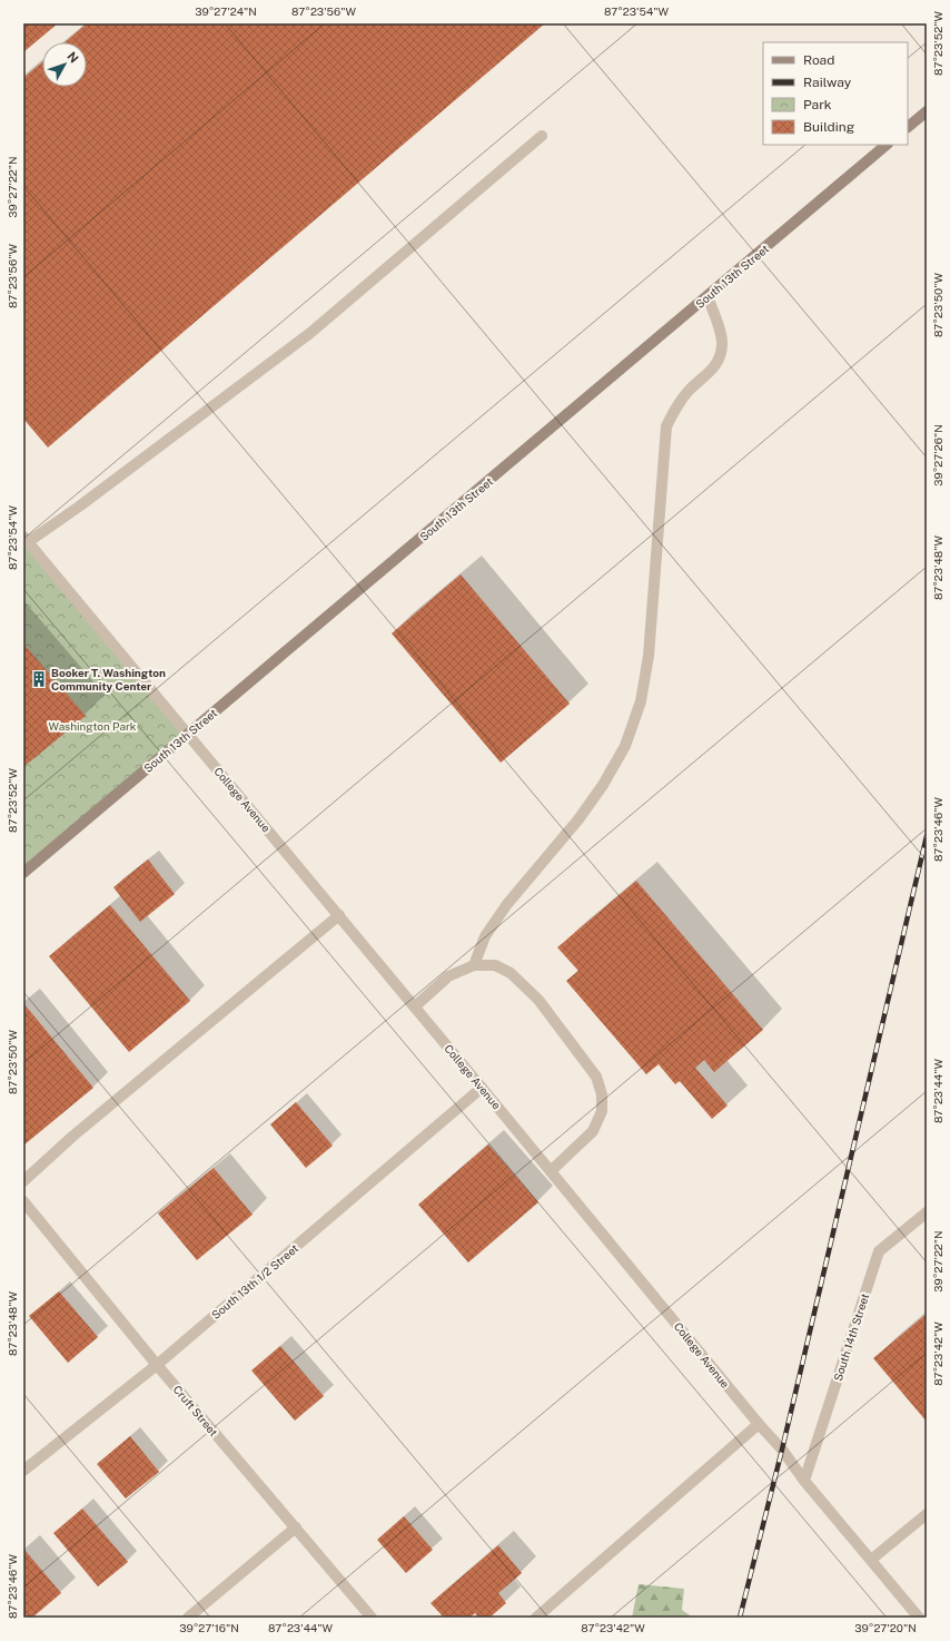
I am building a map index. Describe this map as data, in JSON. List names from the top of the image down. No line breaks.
{"streets":{"main road":["South 13th Street"],"street":["College Avenue","South 13th 1/2 Street","South 14th Street","Cruft Street"]},"crossings":[["South 13th Street","College Avenue"],["College Avenue","South 13th 1/2 Street"],["College Avenue","South 14th Street"],["South 13th 1/2 Street","Cruft Street"]],"parks":["Washington Park"],"places":{"building":["Booker T. Washington Community Center"]},"legend":["Road","Railway","Park","Building"],"north":"top right","coordinates":["39°27'24\"N","87°23'56\"W","87°23'54\"W","87°23'52\"W","39°27'22\"N","87°23'50\"W","39°27'26\"N","87°23'48\"W","87°23'46\"W","87°23'44\"W","87°23'42\"W","39°27'16\"N","39°27'20\"N"]}
